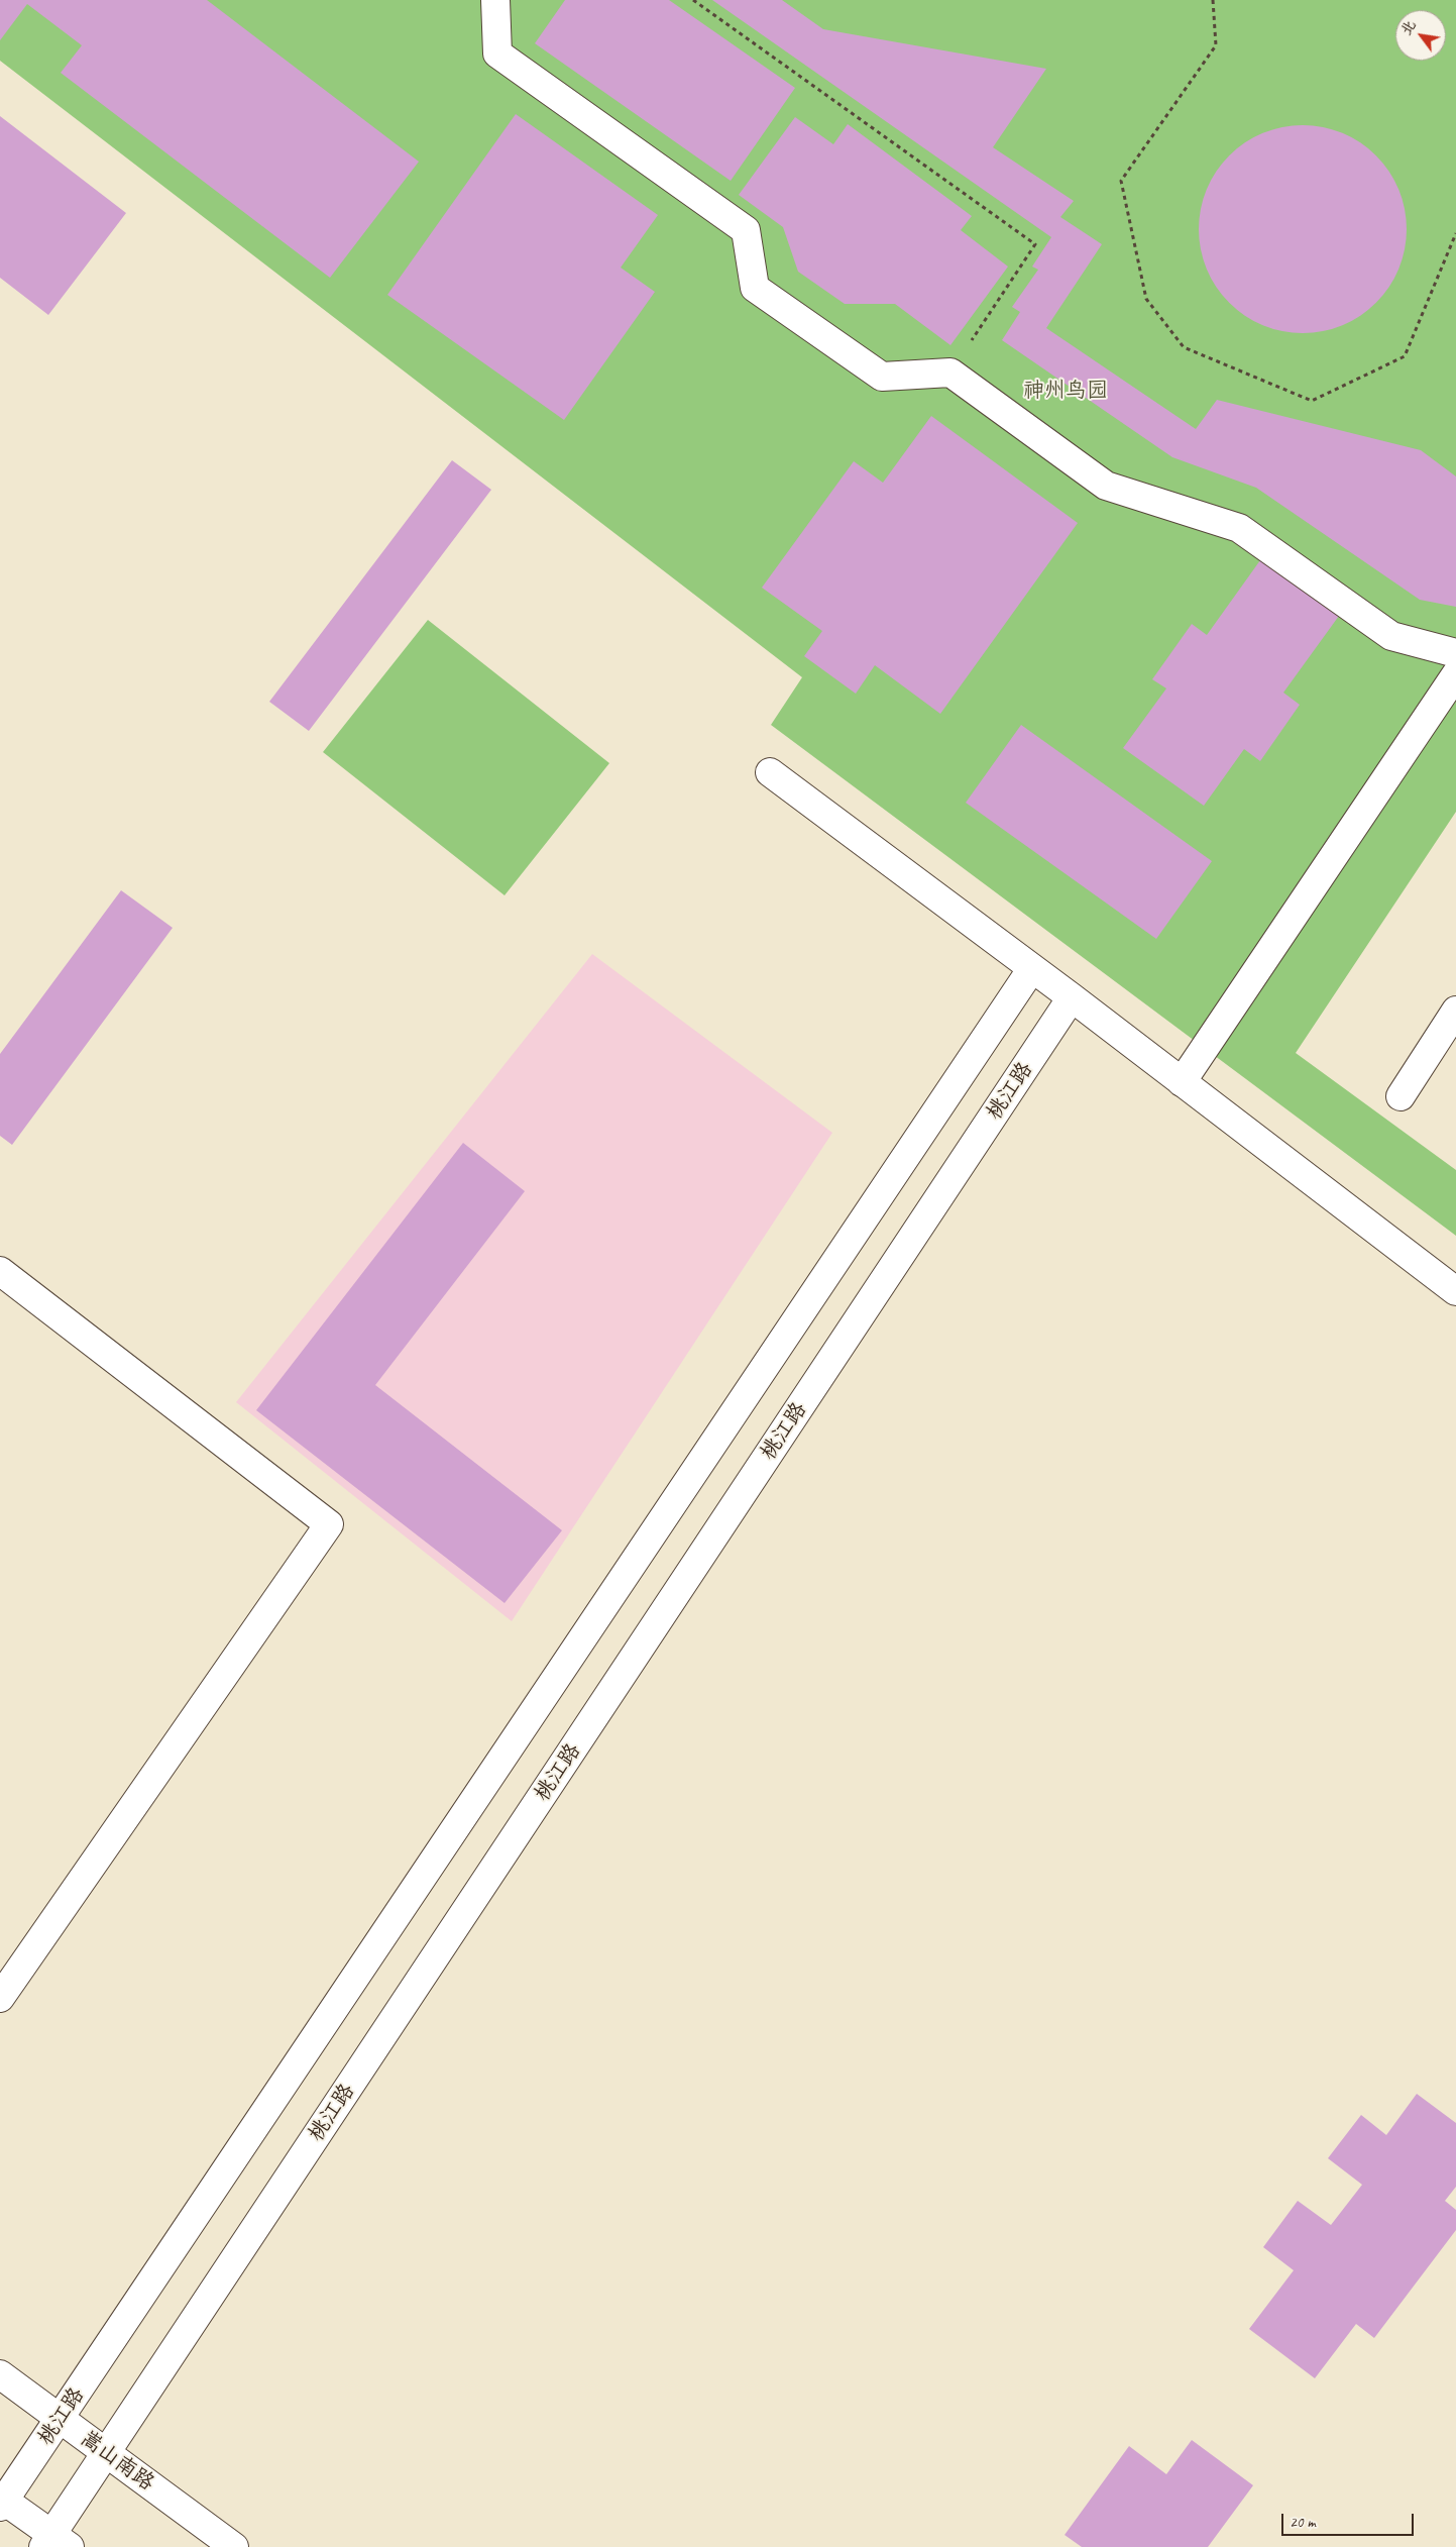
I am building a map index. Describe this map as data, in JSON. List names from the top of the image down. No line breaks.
{"streets":{"street":["桃江路","嵩山南路"]},"crossings":[["桃江路","嵩山南路"]],"parks":["神州鸟园"],"scale_bar":"20 m","north":"top left"}
